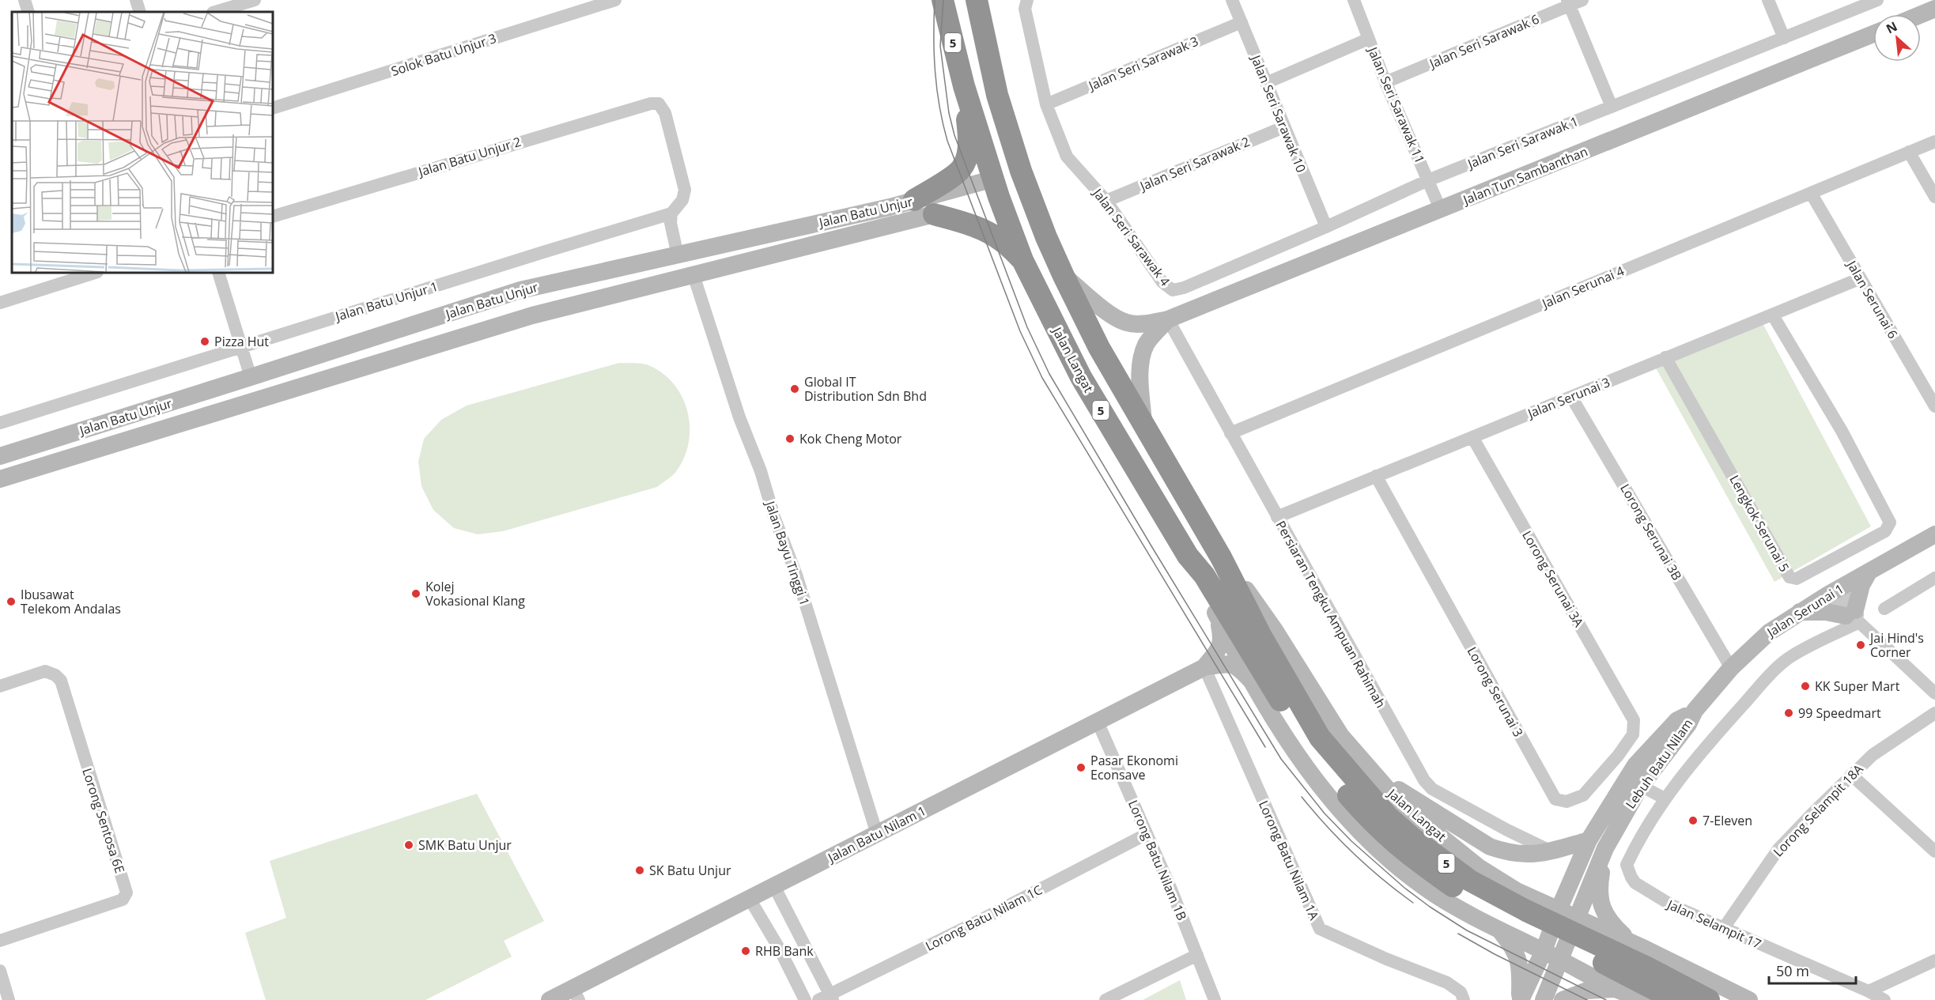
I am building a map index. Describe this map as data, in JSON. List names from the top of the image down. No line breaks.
{"streets":{"highway":["5","Jalan Langat"],"main road":["Jalan Tun Sambanthan","Jalan Batu Unjur","Jalan Serunai 1","Lebuh Batu Nilam","Jalan Batu Nilam 1"],"street":["Jalan Seri Sarawak 6","Solok Batu Unjur 3","Jalan Seri Sarawak 3","Jalan Seri Sarawak 11","Jalan Seri Sarawak 10","Jalan Seri Sarawak 1","Jalan Batu Unjur 2","Jalan Seri Sarawak 2","Jalan Seri Sarawak 4","Jalan Serunai 4","Jalan Serunai 6","Jalan Batu Unjur 1","Jalan Serunai 3","Lengkok Serunai 5","Lorong Serunai 3B","Jalan Bayu Tinggi 1","Lorong Serunai 3A","Persiaran Tengku Ampuan Rahimah","Lorong Serunai 3","Lorong Selampit 18A","Lorong Sentosa 6E","Lorong Batu Nilam 1B","Lorong Batu Nilam 1A","Lorong Batu Nilam 1C","Jalan Selampit 17"]},"crossings":[["Jalan Seri Sarawak 6","Jalan Seri Sarawak 11"],["5","Jalan Tun Sambanthan"],["5","Jalan Batu Unjur"],["5","Jalan Langat"],["Jalan Seri Sarawak 3","Jalan Seri Sarawak 10"],["Jalan Seri Sarawak 3","Jalan Seri Sarawak 4"],["Jalan Seri Sarawak 11","Jalan Seri Sarawak 1"],["Jalan Seri Sarawak 11","Jalan Tun Sambanthan"],["Jalan Seri Sarawak 10","Jalan Seri Sarawak 1"],["Jalan Seri Sarawak 10","Jalan Seri Sarawak 2"],["Jalan Seri Sarawak 1","Jalan Seri Sarawak 4"],["Jalan Batu Unjur 2","Jalan Batu Unjur 1"],["Jalan Seri Sarawak 2","Jalan Seri Sarawak 4"],["Jalan Tun Sambanthan","Jalan Langat"],["Jalan Tun Sambanthan","Persiaran Tengku Ampuan Rahimah"],["Jalan Batu Unjur","Jalan Langat"],["Jalan Batu Unjur","Jalan Bayu Tinggi 1"],["Jalan Serunai 4","Jalan Serunai 6"],["Jalan Serunai 4","Persiaran Tengku Ampuan Rahimah"],["Jalan Serunai 6","Jalan Serunai 3"],["Jalan Langat","Lebuh Batu Nilam"],["Jalan Serunai 3","Lengkok Serunai 5"],["Jalan Serunai 3","Lorong Serunai 3B"],["Jalan Serunai 3","Lorong Serunai 3A"],["Jalan Serunai 3","Persiaran Tengku Ampuan Rahimah"],["Jalan Serunai 3","Lorong Serunai 3"],["Lorong Serunai 3B","Jalan Serunai 1"],["Jalan Bayu Tinggi 1","Jalan Batu Nilam 1"],["Lorong Serunai 3A","Lorong Serunai 3"],["Jalan Serunai 1","Lebuh Batu Nilam"],["Lorong Selampit 18A","Jalan Selampit 17"],["Jalan Batu Nilam 1","Lorong Batu Nilam 1B"],["Jalan Batu Nilam 1","Lorong Batu Nilam 1A"],["Lorong Batu Nilam 1B","Lorong Batu Nilam 1C"]],"places":["Pizza Hut","Global IT Distribution Sdn Bhd","Kok Cheng Motor","Kolej Vokasional Klang","Ibusawat Telekom Andalas","Jai Hind's Corner","KK Super Mart","99 Speedmart","Pasar Ekonomi Econsave","7-Eleven","SMK Batu Unjur","SK Batu Unjur","RHB Bank"],"scale_bar":"50 m","north":"top left"}
